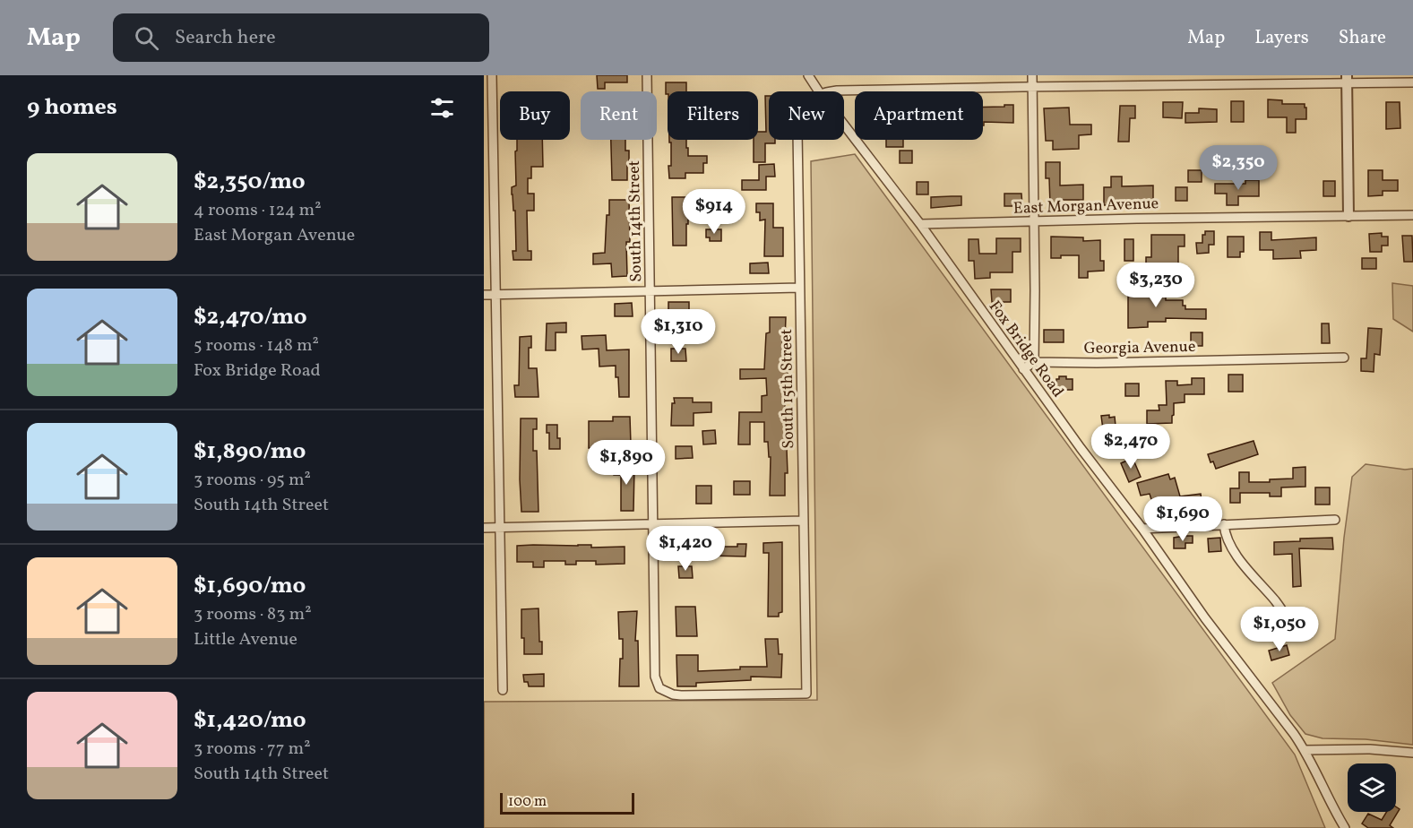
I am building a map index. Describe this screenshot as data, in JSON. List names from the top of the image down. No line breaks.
{"streets":{"street":["East Morgan Avenue","South 14th Street","Georgia Avenue","Fox Bridge Road","South 15th Street"]},"crossings":[["East Morgan Avenue","Fox Bridge Road"],["South 14th Street","South 15th Street"]],"scale_bar":"100 m","page":{"header":"Map","search":"Search here","nav":["Map","Layers","Share"],"heading":"9 homes","chip":["Buy","Rent","Filters","New","Apartment"],"list":[{"name":"$2,350/mo","note":"4 rooms · 124 m² · East Morgan Avenue"},{"name":"$2,470/mo","note":"5 rooms · 148 m² · Fox Bridge Road"},{"name":"$1,890/mo","note":"3 rooms · 95 m² · South 14th Street"},{"name":"$1,690/mo","note":"3 rooms · 83 m² · Little Avenue"},{"name":"$1,420/mo","note":"3 rooms · 77 m² · South 14th Street"}],"price":["$2,350","$914","$3,230","$1,310","$2,470","$1,890","$1,690","$1,420","$1,050"],"scale":"100 m"}}
